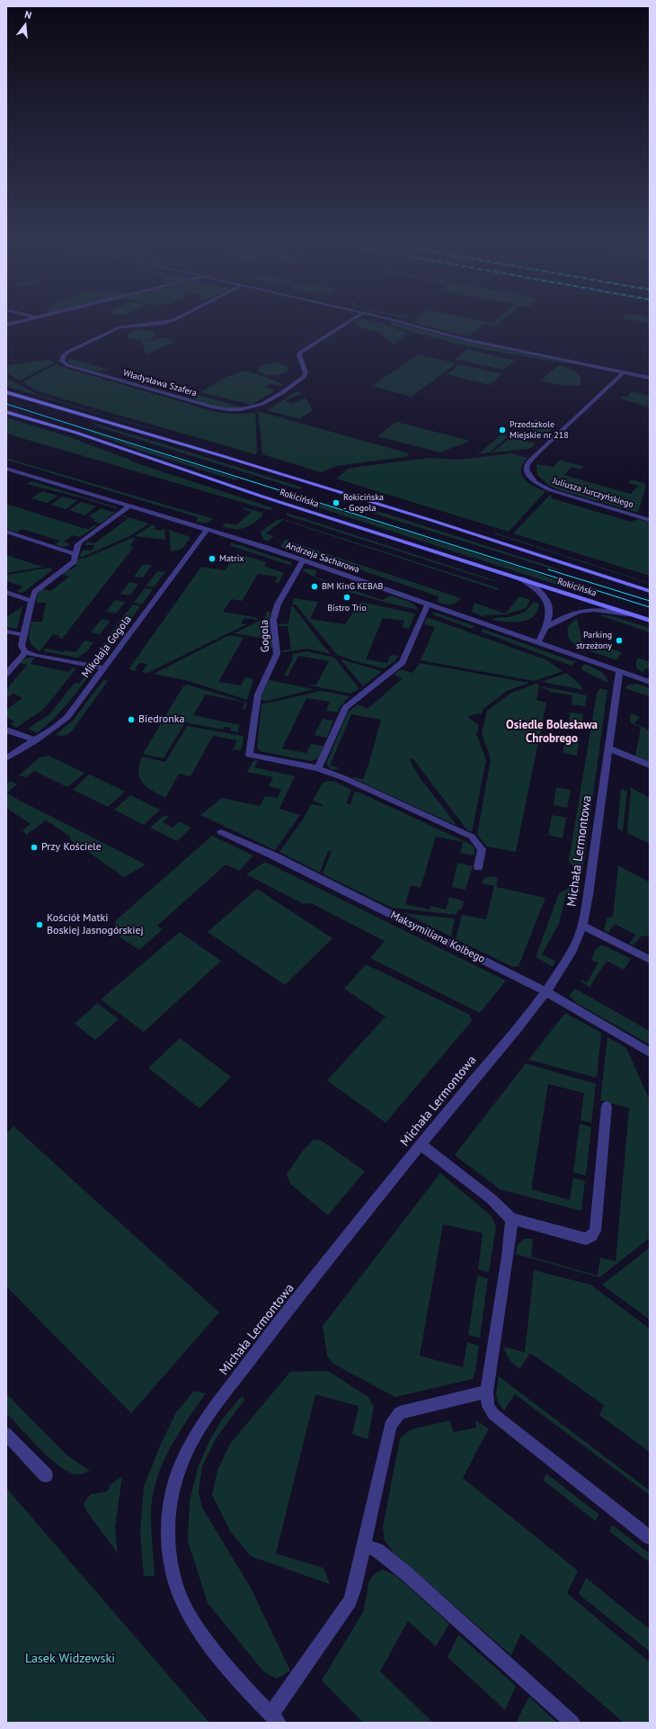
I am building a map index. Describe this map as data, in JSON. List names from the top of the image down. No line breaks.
{"streets":{"main road":["Rokicińska"],"street":["Władysława Szafera","Juliusza Jurczyńskiego","Andrzeja Sacharowa","Gogola","Mikołaja Gogola","Michała Lermontowa","Maksymiliana Kolbego"]},"crossings":[["Andrzeja Sacharowa","Gogola"],["Andrzeja Sacharowa","Mikołaja Gogola"],["Andrzeja Sacharowa","Michała Lermontowa"],["Michała Lermontowa","Maksymiliana Kolbego"]],"districts":["Osiedle Bolesława Chrobrego"],"parks":["Lasek Widzewski"],"places":["Przedszkole Miejskie nr 218","Rokicińska - Gogola","Matrix","BM KinG KEBAB","Bistro Trio","Parking strzeżony","Biedronka","Przy Kościele","Kościół Matki Boskiej Jasnogórskiej"],"north":"top"}
